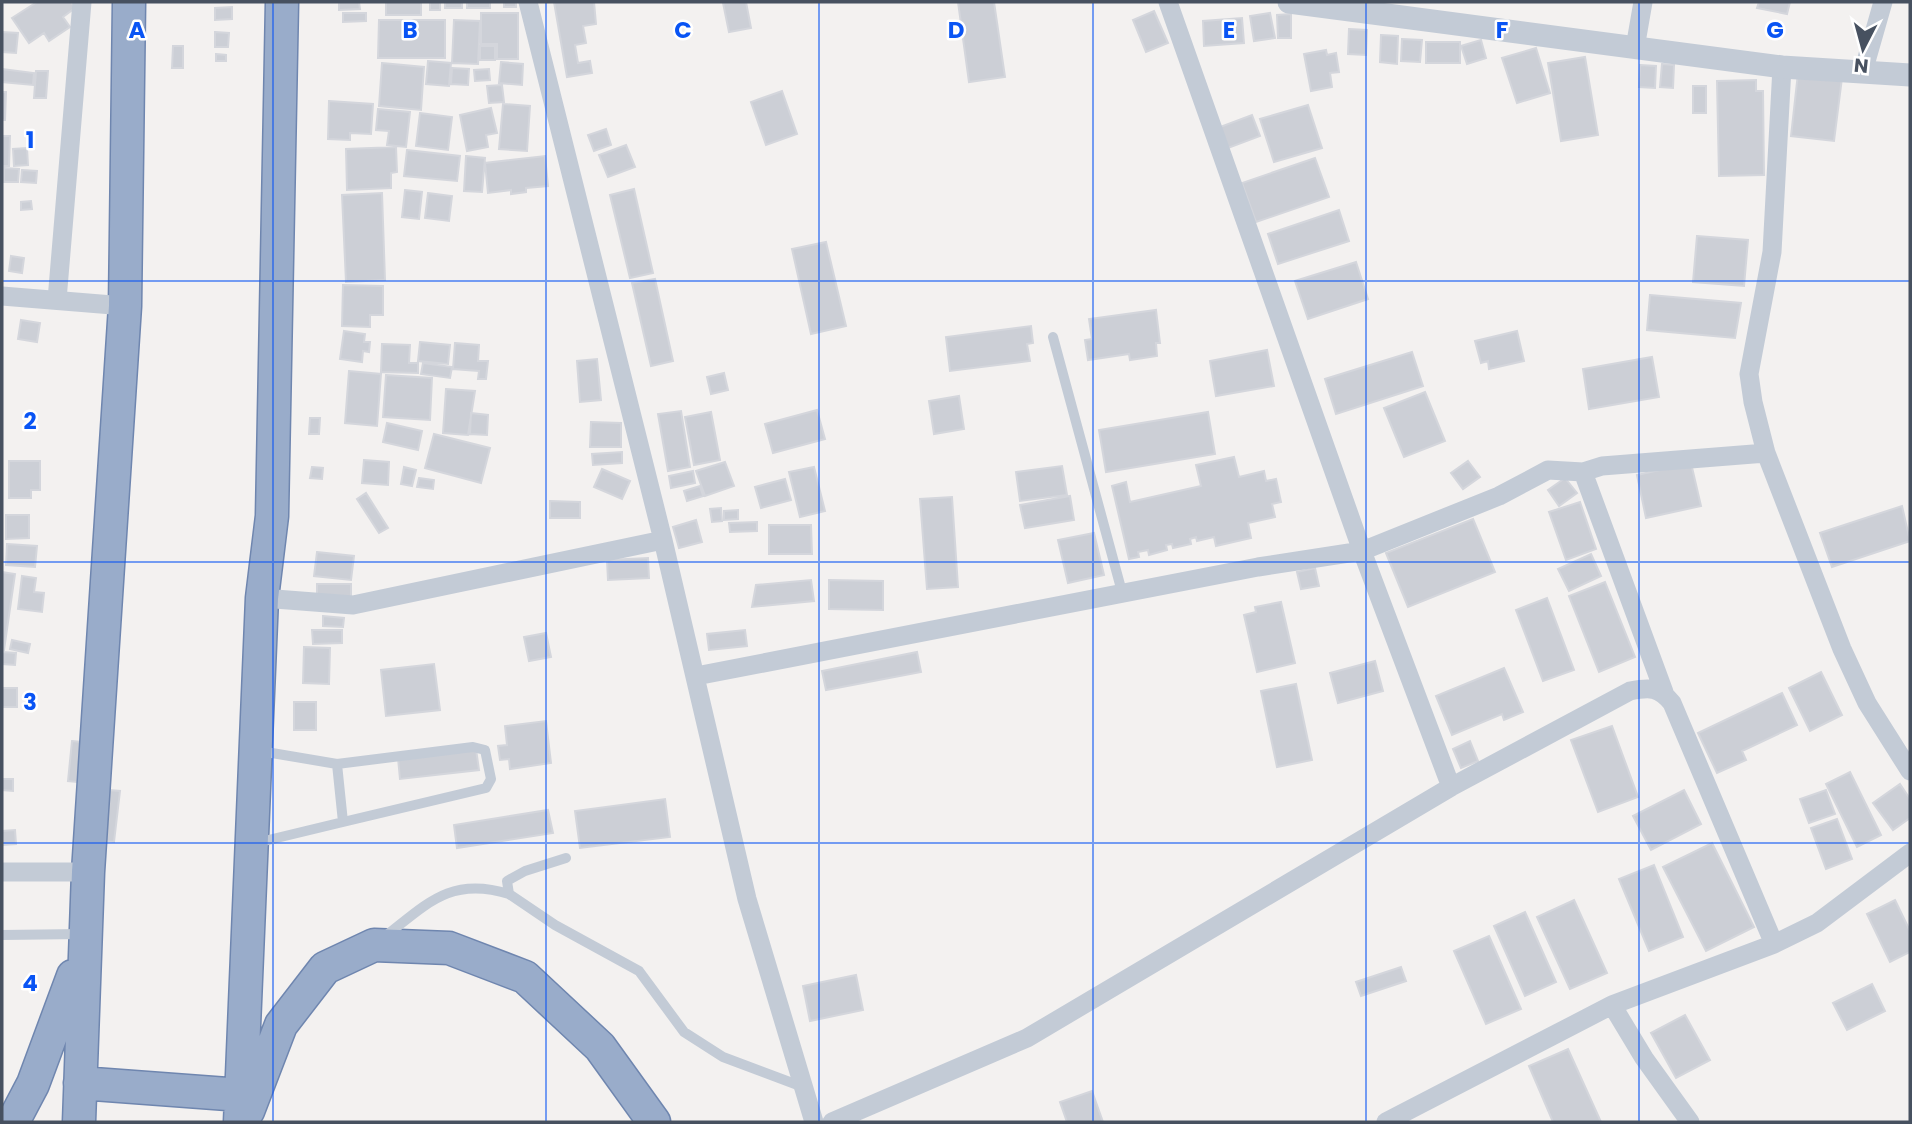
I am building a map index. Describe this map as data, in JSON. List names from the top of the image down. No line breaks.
{"north":"bottom","grid":{"columns":["A","B","C","D","E","F","G"],"rows":["1","2","3","4"]}}
